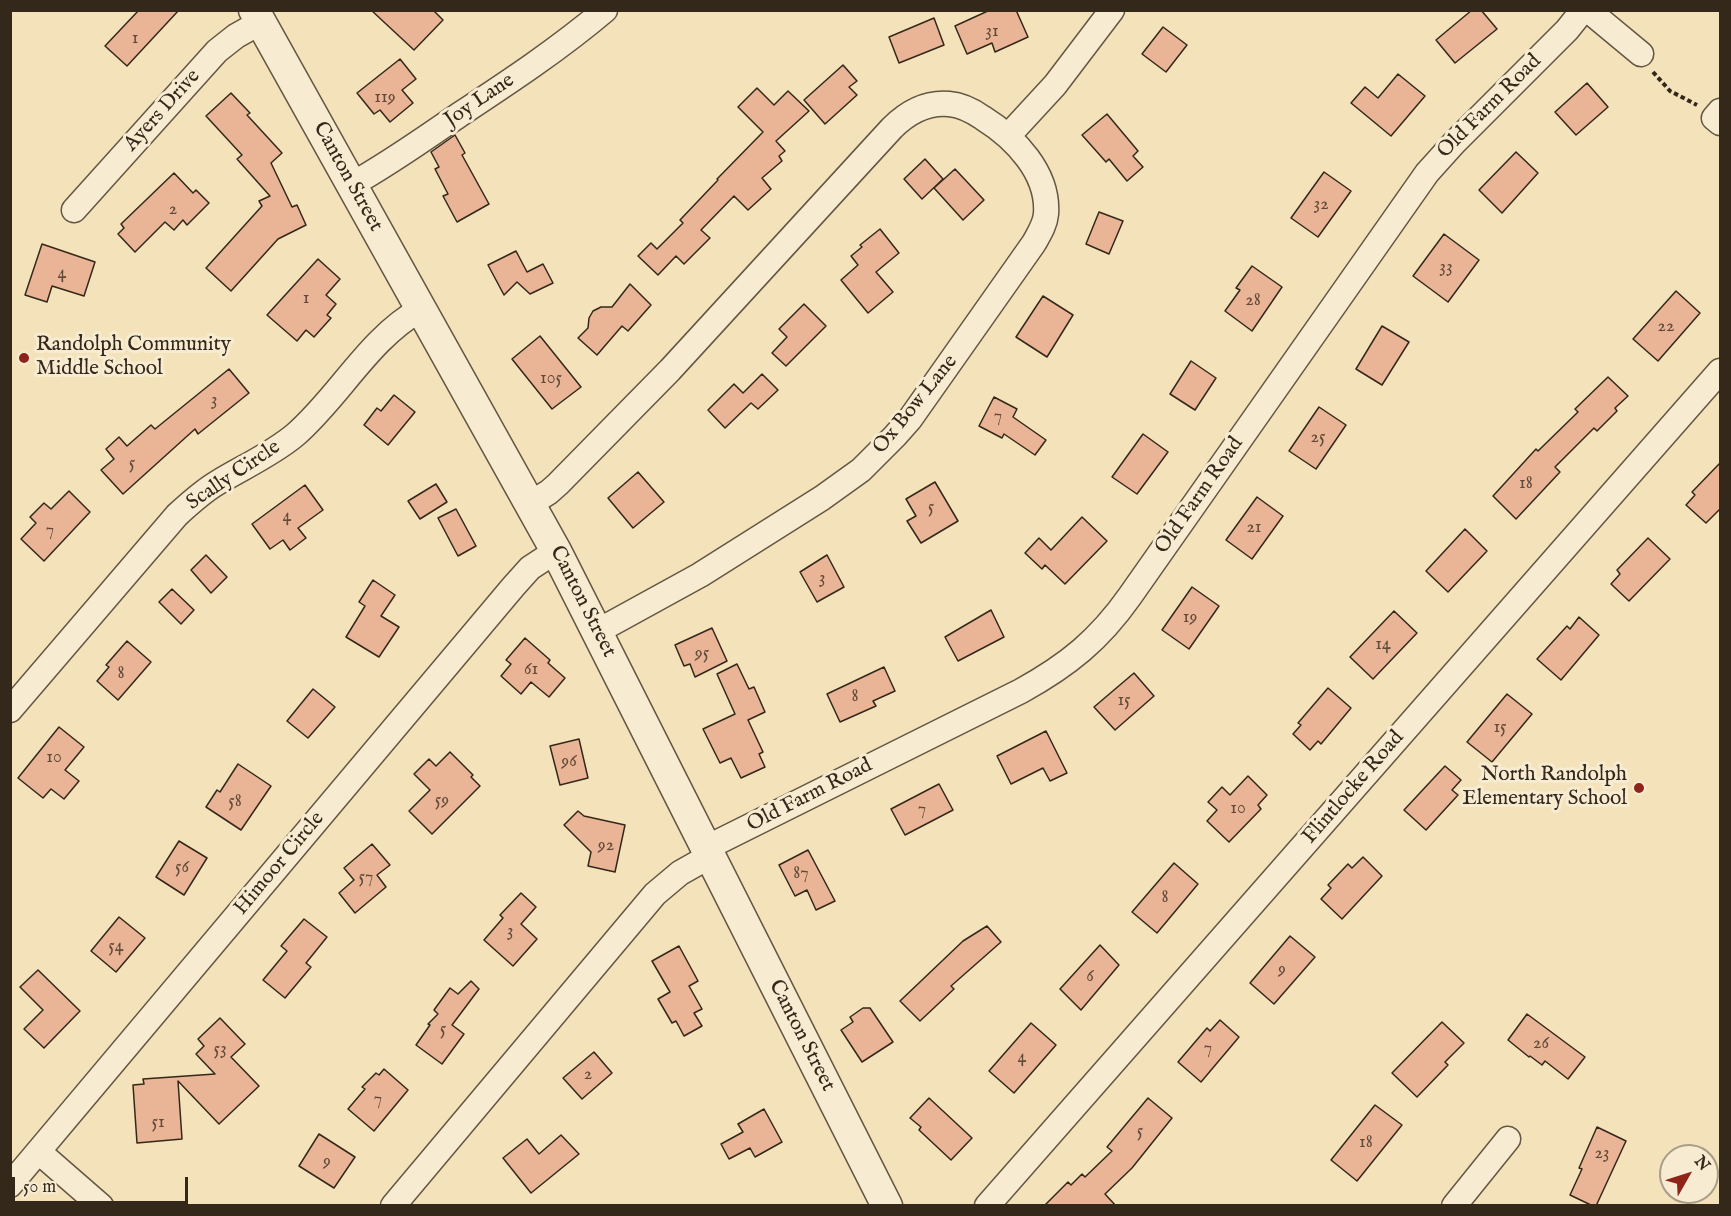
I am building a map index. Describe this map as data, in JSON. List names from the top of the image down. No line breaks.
{"streets":{"street":["Joy Lane","Old Farm Road","Ayers Drive","Canton Street","Ox Bow Lane","Scally Circle","Flintlocke Road","Himoor Circle"]},"crossings":[["Joy Lane","Canton Street"],["Old Farm Road","Canton Street"],["Ayers Drive","Canton Street"],["Canton Street","Ox Bow Lane"],["Canton Street","Scally Circle"],["Canton Street","Himoor Circle"]],"places":["Randolph Community Middle School","North Randolph Elementary School"],"house_numbers":["31","1","119","32","2","33","4","1","28","22","105","3","7","25","5","18","5","4","21","7","3","19","14","95","61","8","8","15","15","10","96","59","58","10","7","92","56","87","57","8","3","54","9","6","5","26","7","53","4","2","7","51","5","18","23","9"],"scale_bar":"50 m","north":"top right"}
